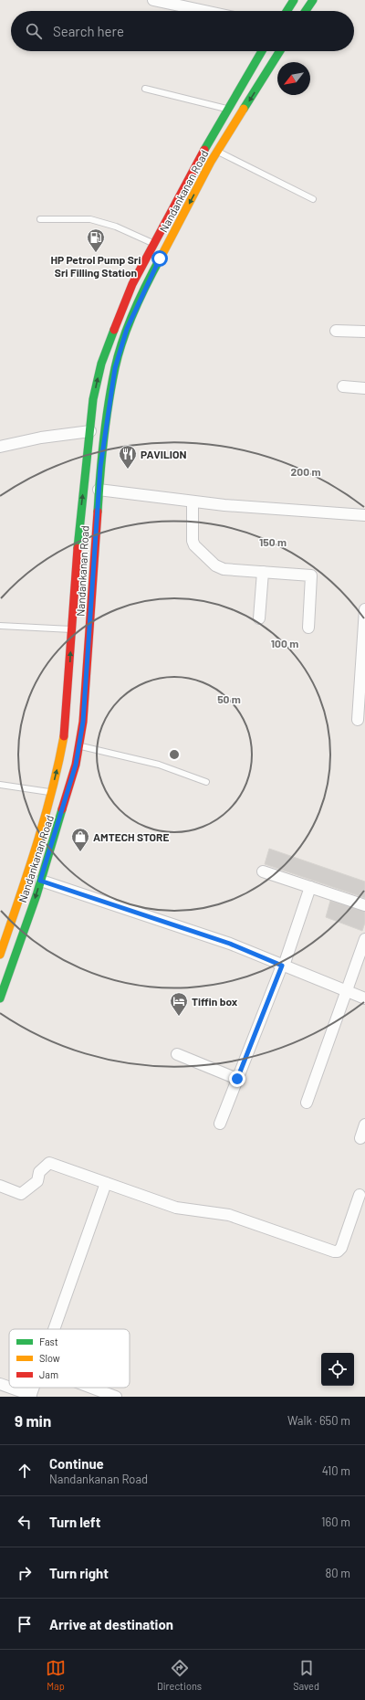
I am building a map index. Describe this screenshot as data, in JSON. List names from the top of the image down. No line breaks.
{"streets":{"main road":["Nandankanan Road"]},"places":{"fuel station":["HP Petrol Pump Sri Sri Filling Station"],"restaurant":["PAVILION"],"shop":["AMTECH STORE"],"hotel":["Tiffin box"]},"legend":["Fast","Slow","Jam"],"north":"bottom left","page":{"search":"Search here","heading":["9 min","Walk · 650 m"],"list":[["Continue","Nandankanan Road","410 m"],["Turn left","160 m"],["Turn right","80 m"],"Arrive at destination"],"nav":["Map","Directions","Saved"]},"rings":["200 m","150 m","100 m","50 m"]}
